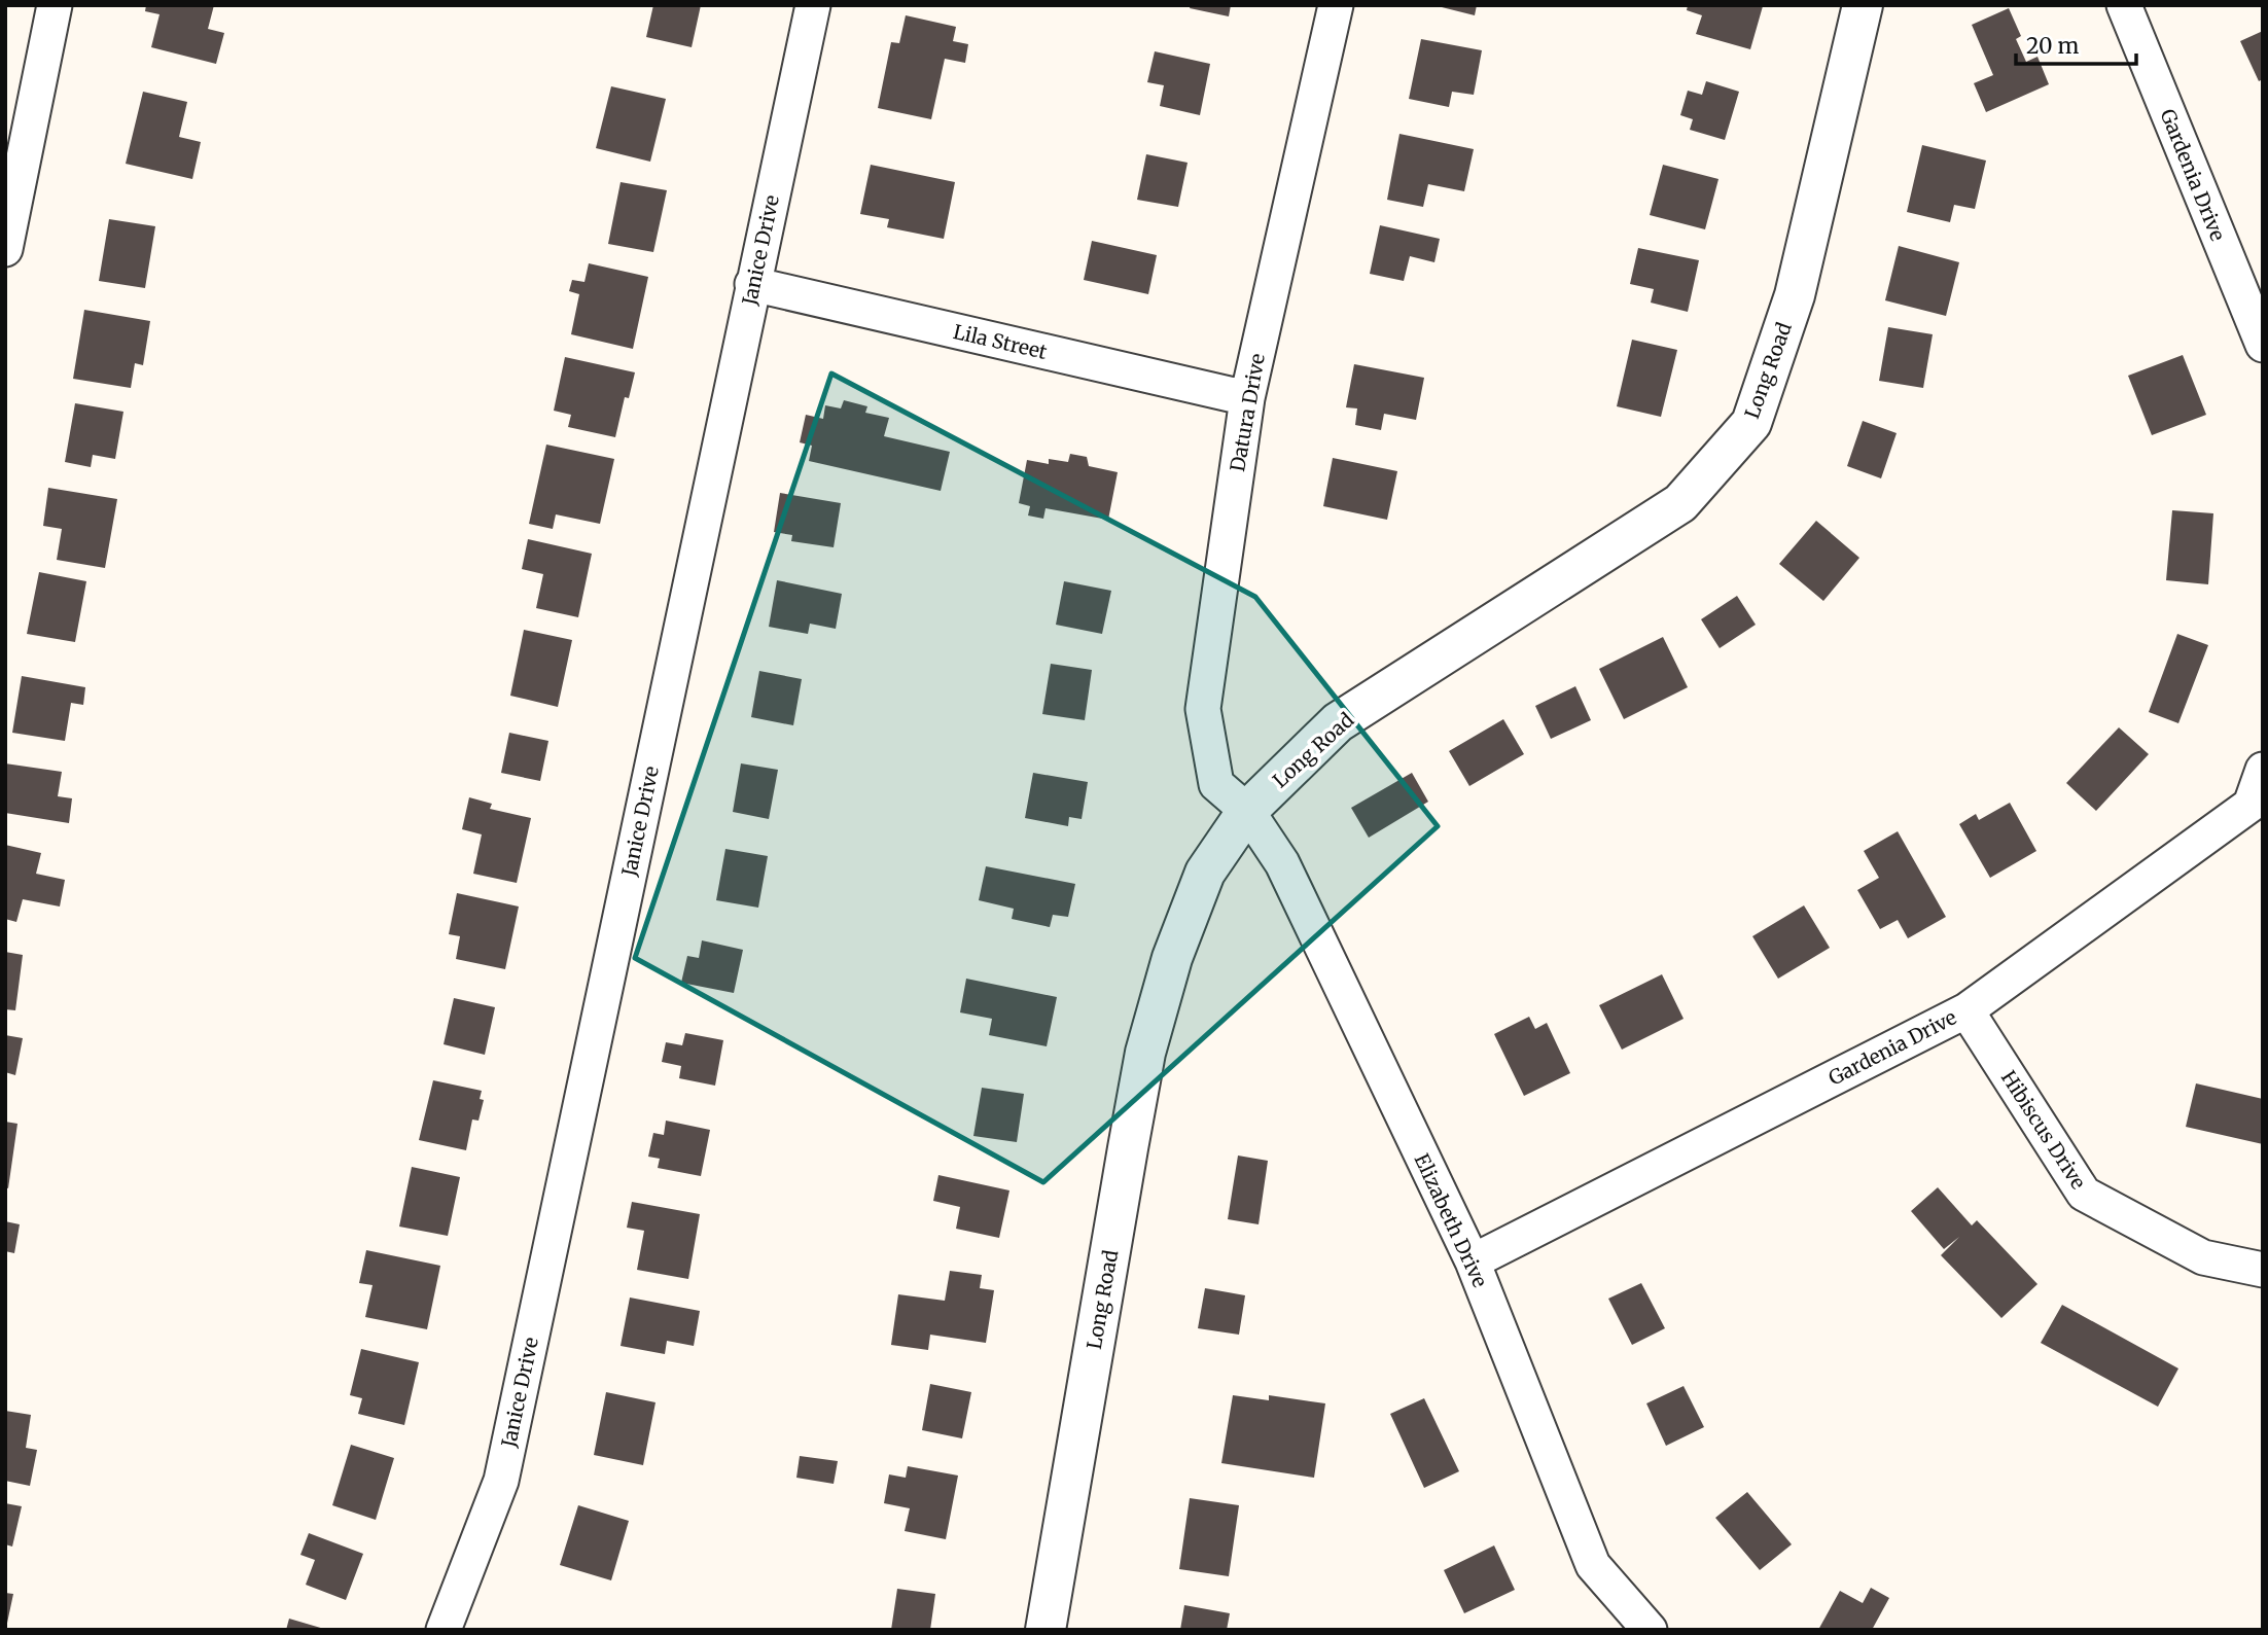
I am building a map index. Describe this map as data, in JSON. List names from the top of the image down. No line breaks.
{"streets":{"street":["Gardenia Drive","Janice Drive","Lila Street","Long Road","Datura Drive","Hibiscus Drive","Elizabeth Drive"]},"crossings":[["Gardenia Drive","Hibiscus Drive"],["Gardenia Drive","Elizabeth Drive"],["Janice Drive","Lila Street"],["Lila Street","Datura Drive"],["Long Road","Datura Drive"],["Long Road","Elizabeth Drive"],["Datura Drive","Elizabeth Drive"]],"scale_bar":"20 m"}
